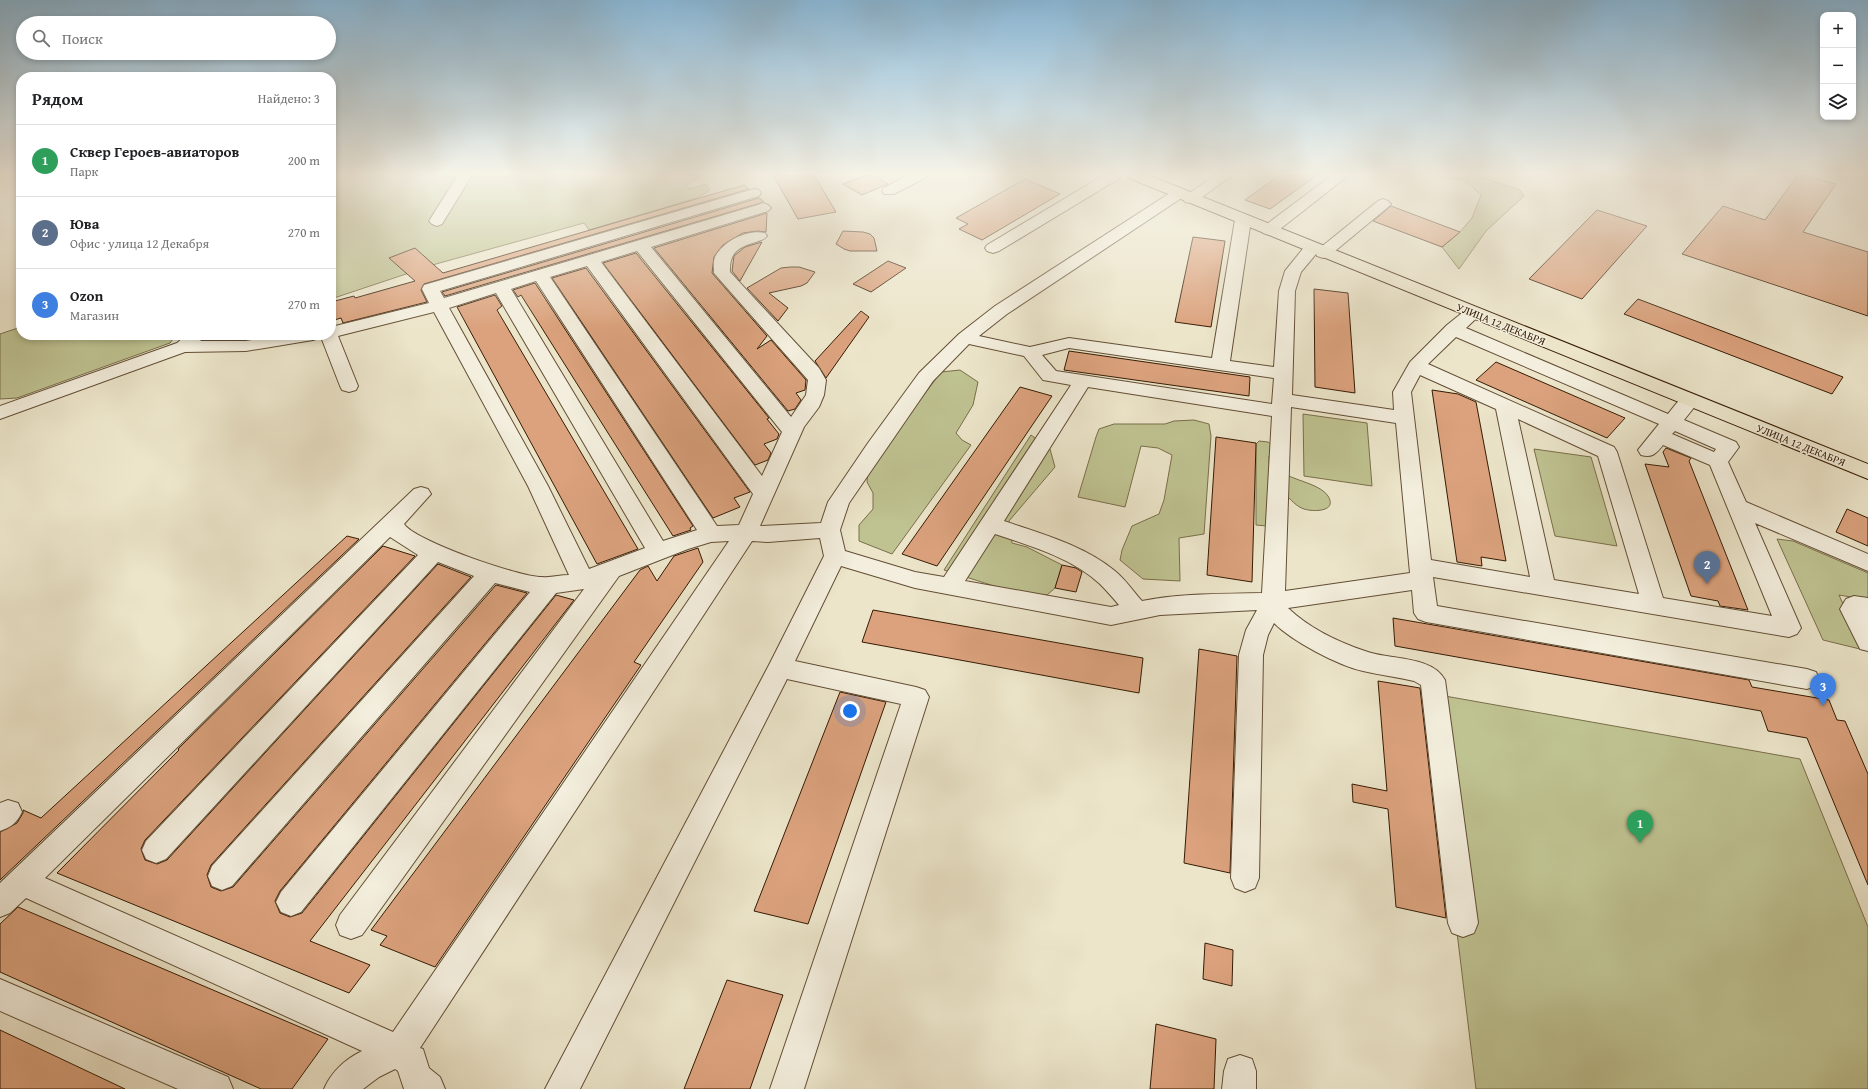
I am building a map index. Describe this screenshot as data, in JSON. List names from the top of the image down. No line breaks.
{"streets":{"main road":["УЛИЦА 12 ДЕКАБРЯ"]},"page":{"map_buttons":["+","−"],"search":"Поиск","heading":["Рядом","Найдено: 3"],"list":[{"mark":"1","name":"Сквер Героев-авиаторов","note":"Парк","value":"200 m"},{"mark":"2","name":"Юва","note":"Офис · улица 12 Декабря","value":"270 m"},{"mark":"3","name":"Ozon","note":"Магазин","value":"270 m"}],"pins":["2","3","1"]}}
